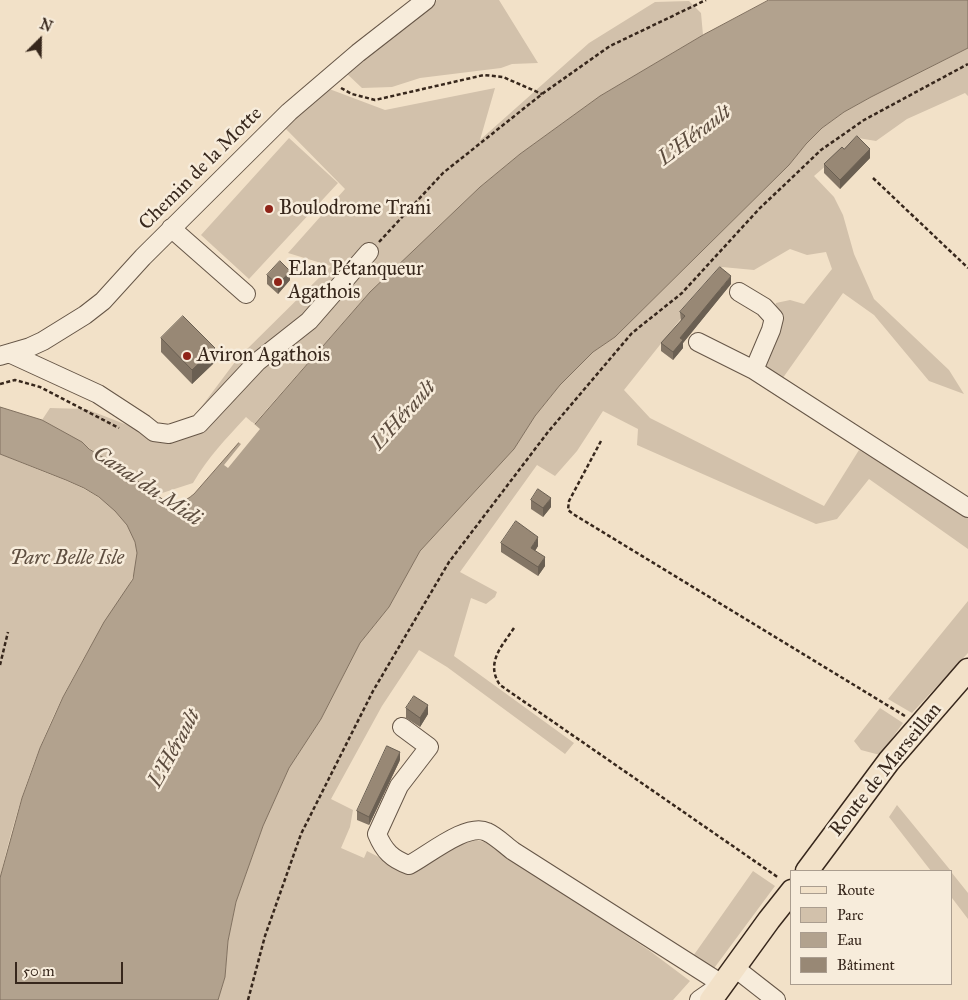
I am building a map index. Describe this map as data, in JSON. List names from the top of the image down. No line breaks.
{"streets":{"main road":["Route de Marseillan"],"street":["Chemin de la Motte"]},"water":["L'Hérault","Canal du Midi"],"parks":["Parc Belle Isle"],"places":["Boulodrome Trani","Elan Pétanqueur Agathois","Aviron Agathois"],"legend":["Route","Parc","Eau","Bâtiment"],"scale_bar":"50 m","north":"top right"}
